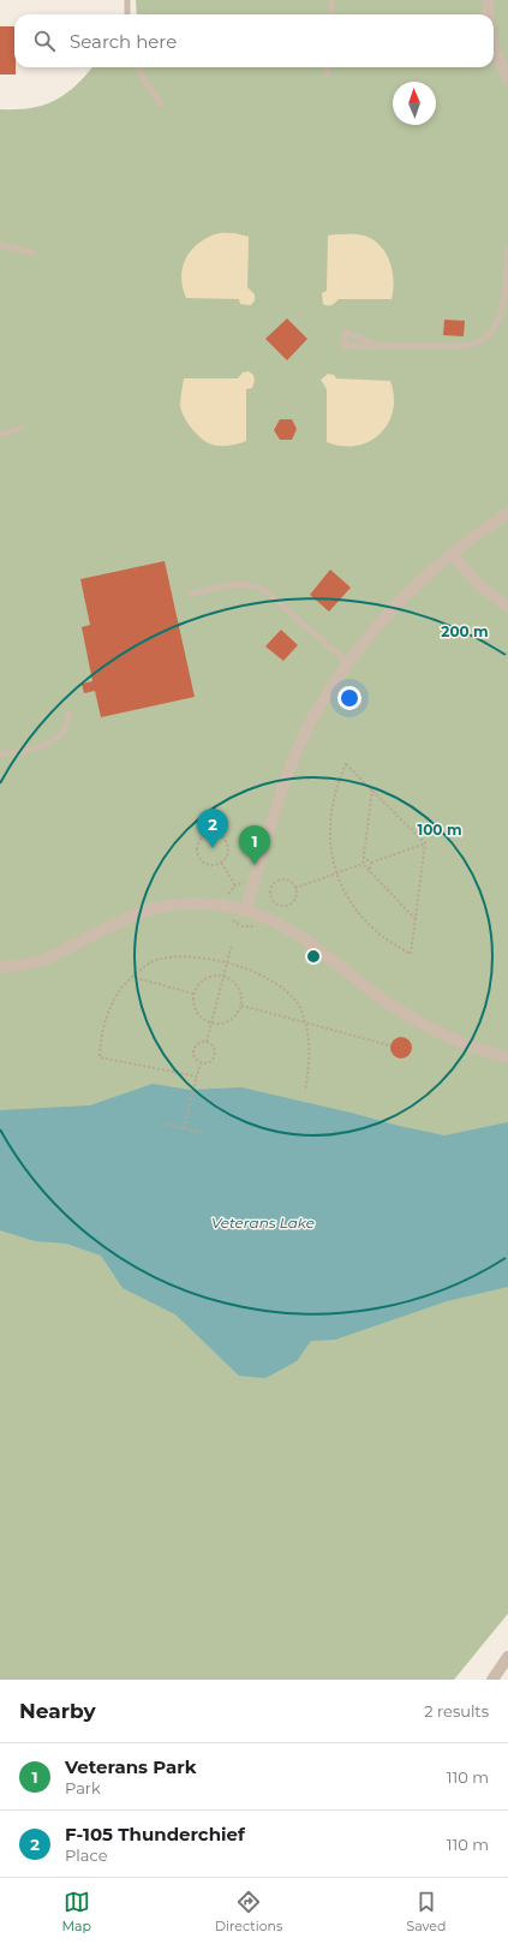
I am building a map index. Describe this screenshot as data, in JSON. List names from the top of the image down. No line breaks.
{"water":["Veterans Lake"],"north":"top","page":{"search":"Search here","pins":["2","1"],"heading":["Nearby","2 results"],"list":[{"mark":"1","name":"Veterans Park","note":"Park","value":"110 m"},{"mark":"2","name":"F-105 Thunderchief","note":"Place","value":"110 m"}],"nav":["Map","Directions","Saved"]},"rings":["200 m","100 m"]}
